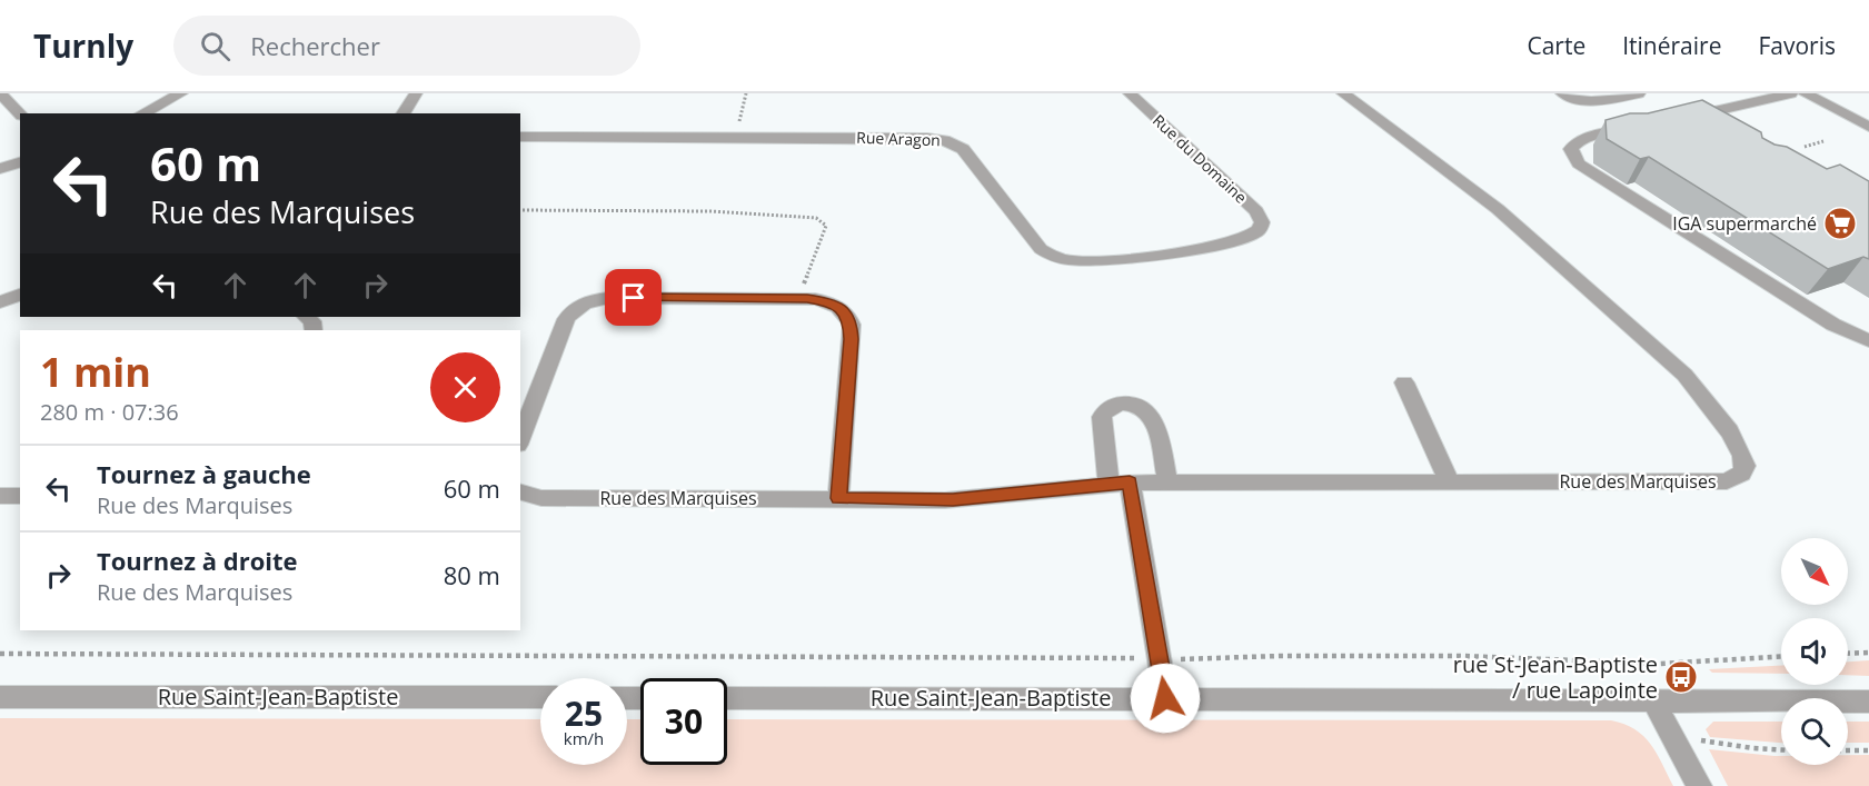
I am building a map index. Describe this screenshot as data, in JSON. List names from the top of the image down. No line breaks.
{"streets":{"street":["Rue Aragon","Rue du Domaine","Rue des Marquises","Rue Saint-Jean-Baptiste"]},"crossings":[["Rue Aragon","Rue du Domaine"]],"places":{"supermarket":["IGA supermarché"],"bus stop":["rue St-Jean-Baptiste / rue Lapointe"]},"north":"bottom right","page":{"header":"Turnly","search":"Rechercher","nav":["Carte","Itinéraire","Favoris"],"turn":["60 m","Rue des Marquises"],"heading":["1 min","280 m · 07:36"],"list":[{"name":"Tournez à gauche","note":"Rue des Marquises","value":"60 m"},{"name":"Tournez à droite","note":"Rue des Marquises","value":"80 m"}],"speed":"25 km/h","limit":"30"}}
